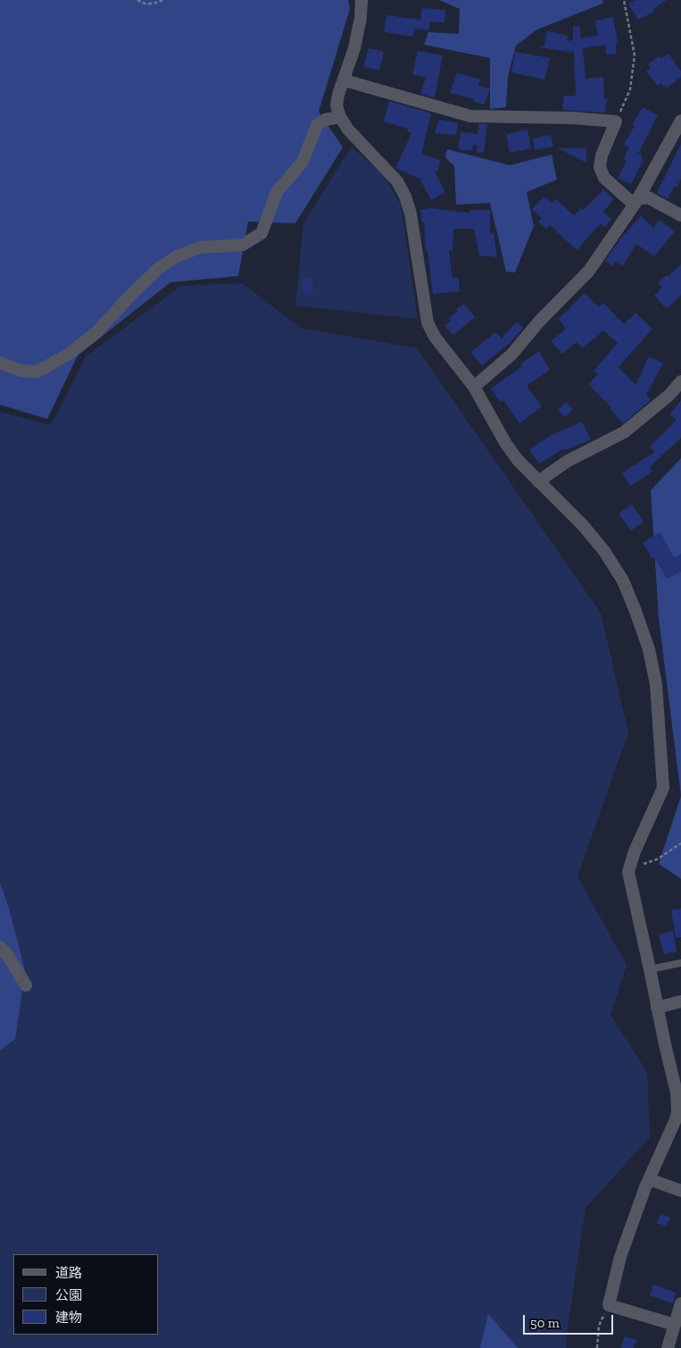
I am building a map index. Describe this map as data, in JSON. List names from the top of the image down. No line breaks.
{"legend":["道路","公園","建物"],"scale_bar":"50 m"}
